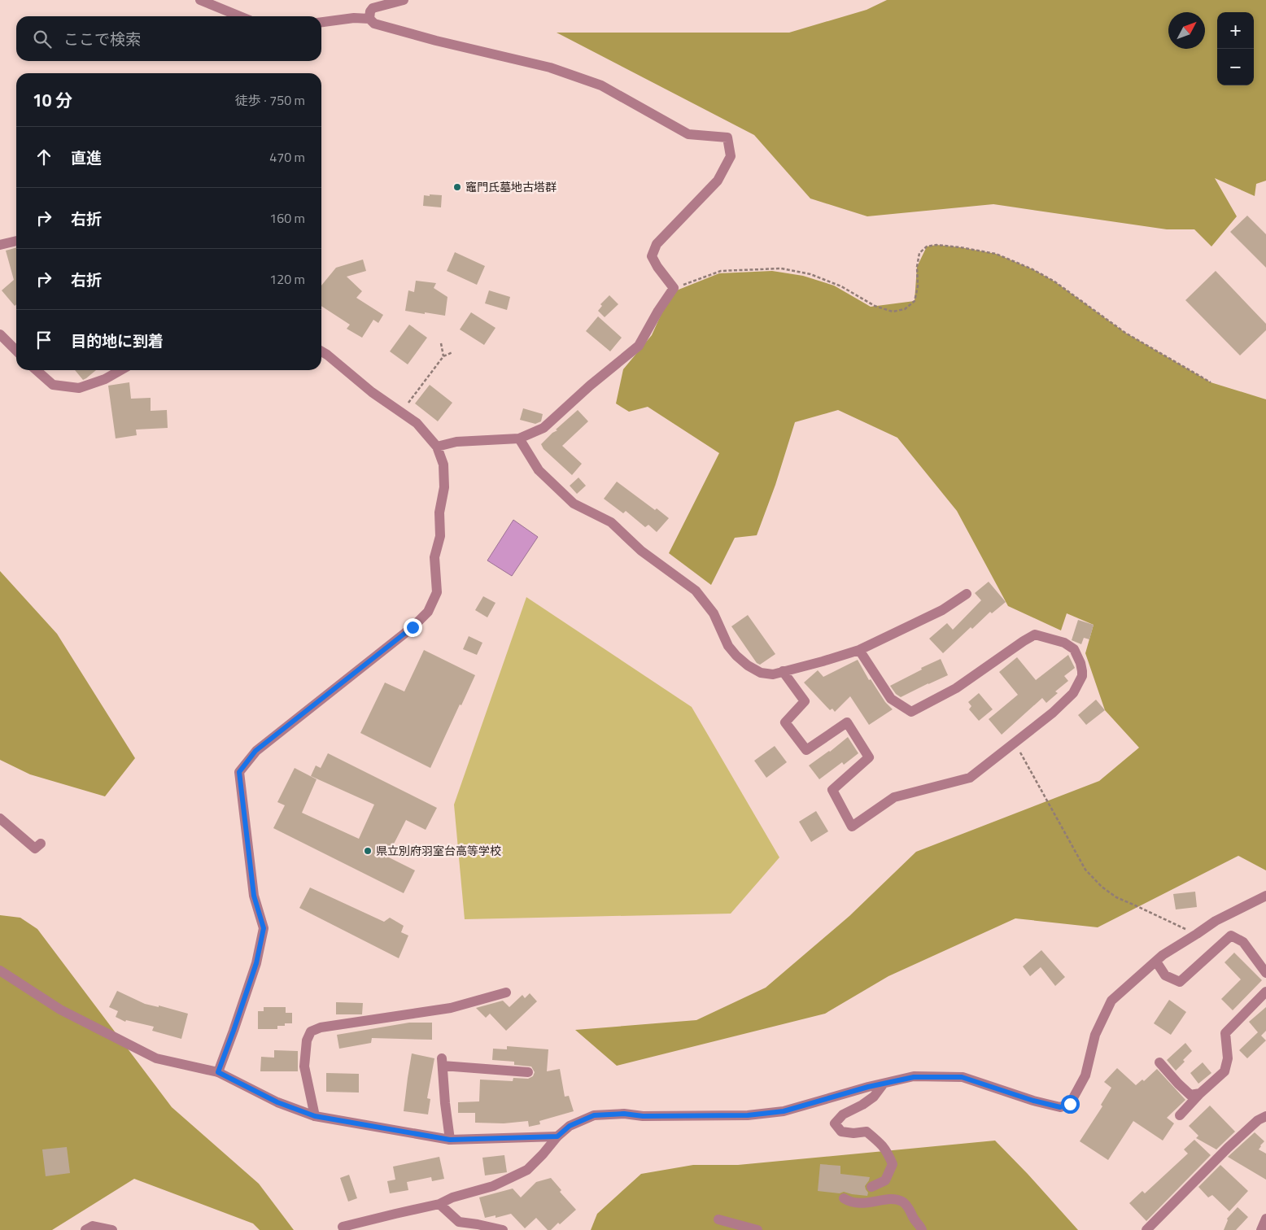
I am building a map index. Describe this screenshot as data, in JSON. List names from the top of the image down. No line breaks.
{"places":["竈門氏墓地古塔群","県立別府羽室台高等学校"],"north":"top right","page":{"map_buttons":["+","−"],"search":"ここで検索","heading":["10 分","徒歩 · 750 m"],"list":[["直進","470 m"],["右折","160 m"],["右折","120 m"],"目的地に到着"]}}
